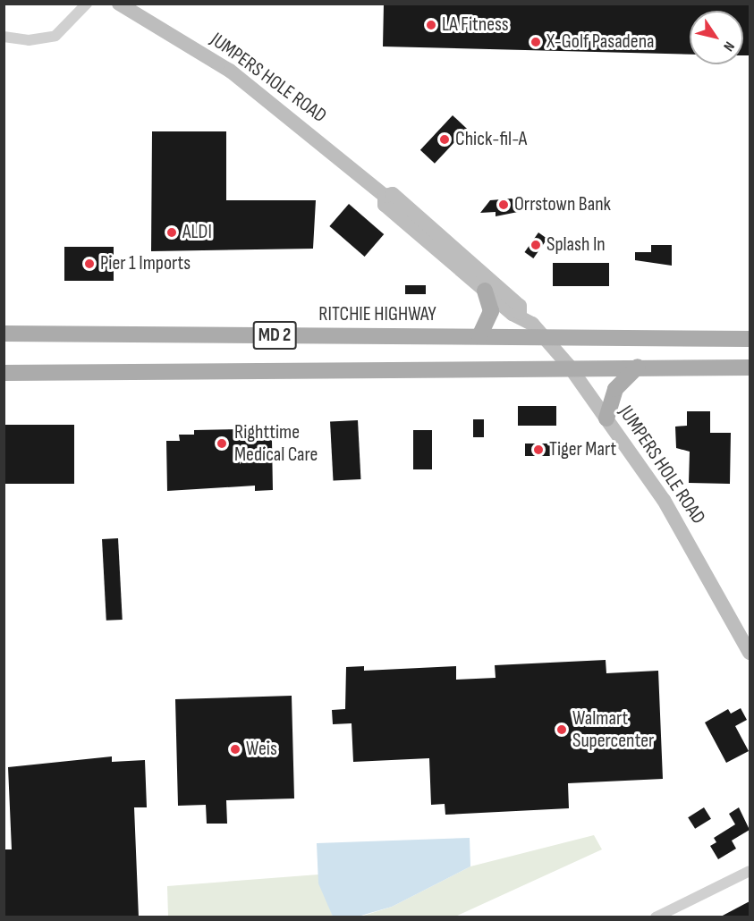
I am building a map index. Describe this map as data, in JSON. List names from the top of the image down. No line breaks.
{"streets":{"main road":["JUMPERS HOLE ROAD","RITCHIE HIGHWAY","MD 2"]},"crossings":[["JUMPERS HOLE ROAD","RITCHIE HIGHWAY"],["JUMPERS HOLE ROAD","MD 2"]],"places":["LA Fitness","X-Golf Pasadena","Chick-fil-A","Orrstown Bank","ALDI","Splash In","Pier 1 Imports","Righttime Medical Care","Tiger Mart","Walmart Supercenter","Weis"],"north":"bottom right"}
